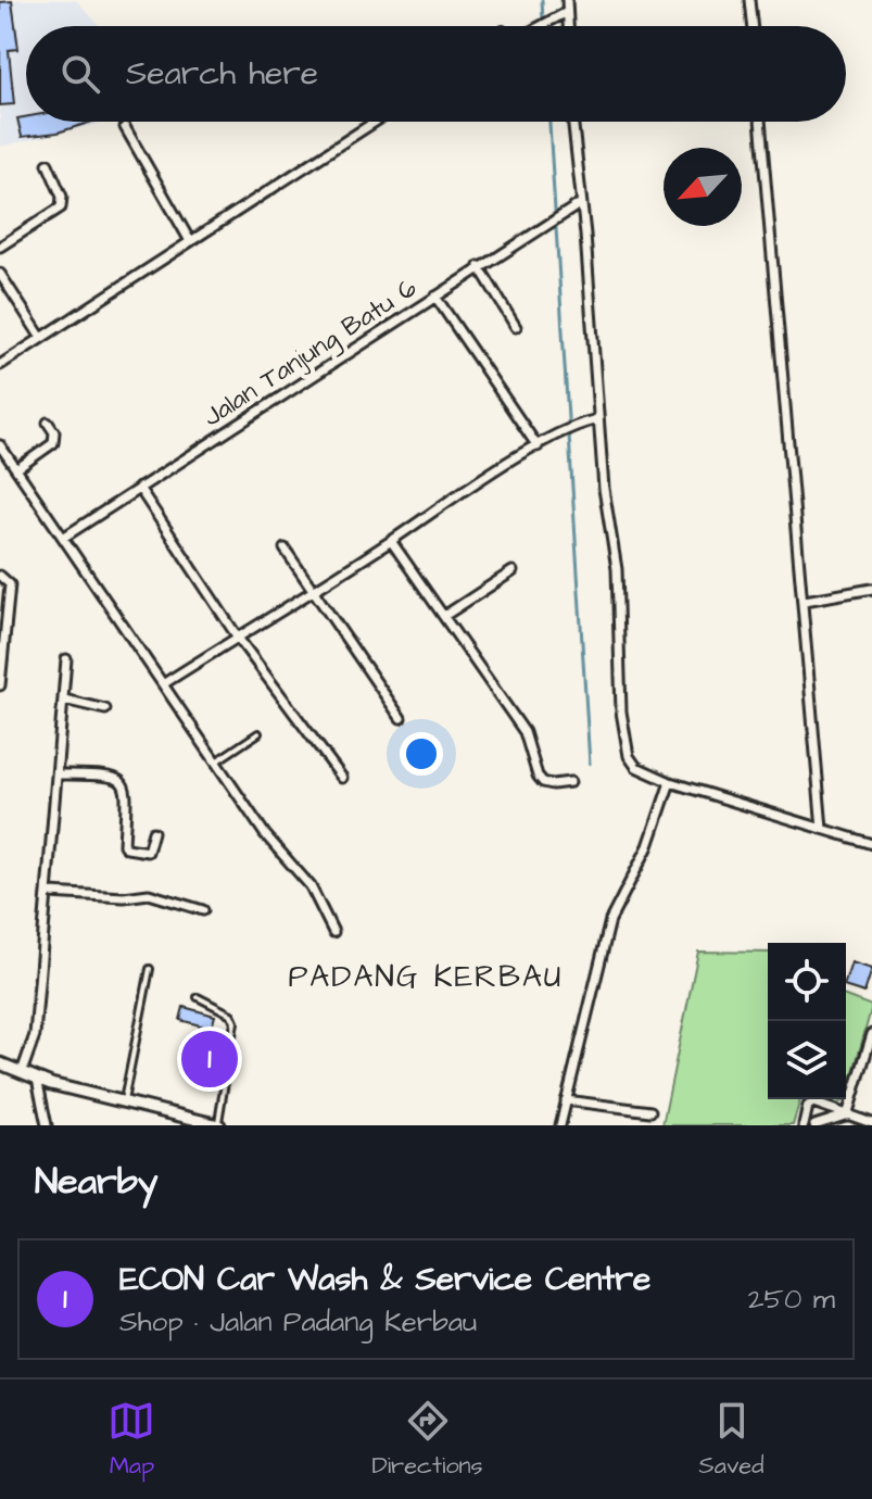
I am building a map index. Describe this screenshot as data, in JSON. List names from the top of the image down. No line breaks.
{"streets":{"street":["Jalan Tanjung Batu 6"]},"districts":["PADANG KERBAU"],"north":"bottom left","page":{"search":"Search here","pins":"1","heading":"Nearby","list":[{"mark":"1","name":"ECON Car Wash & Service Centre","note":"Shop · Jalan Padang Kerbau","value":"250 m"}],"nav":["Map","Directions","Saved"]}}
